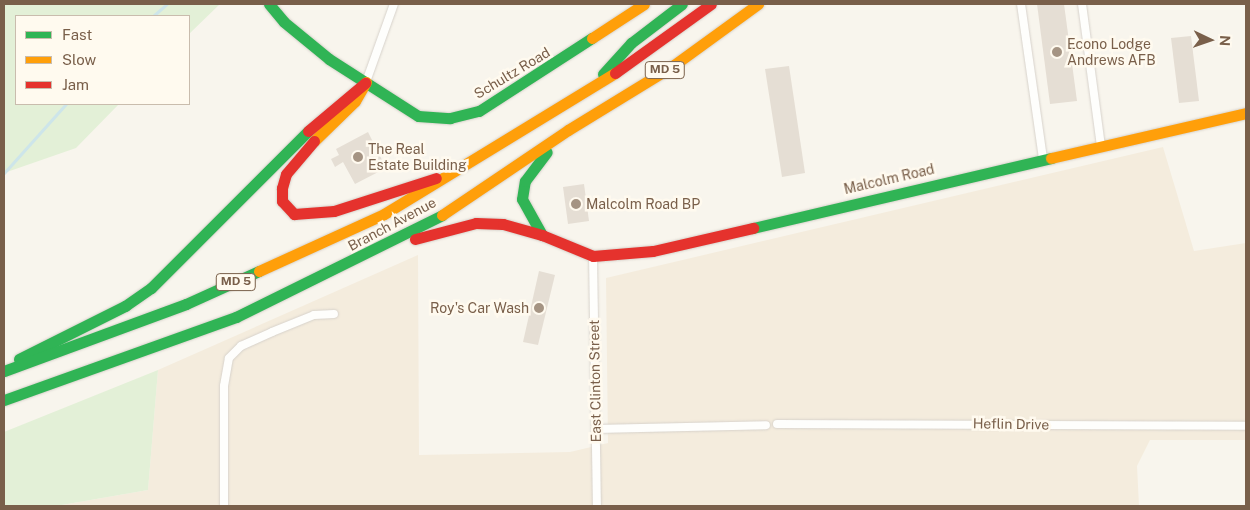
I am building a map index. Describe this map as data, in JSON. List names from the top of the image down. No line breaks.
{"streets":{"main road":["MD 5","Schultz Road","Malcolm Road","Branch Avenue"],"street":["East Clinton Street","Heflin Drive"]},"crossings":[["Malcolm Road","Branch Avenue"],["Malcolm Road","East Clinton Street"]],"places":["Econo Lodge Andrews AFB","The Real Estate Building","Malcolm Road BP","Roy's Car Wash"],"legend":["Fast","Slow","Jam"],"north":"right"}
